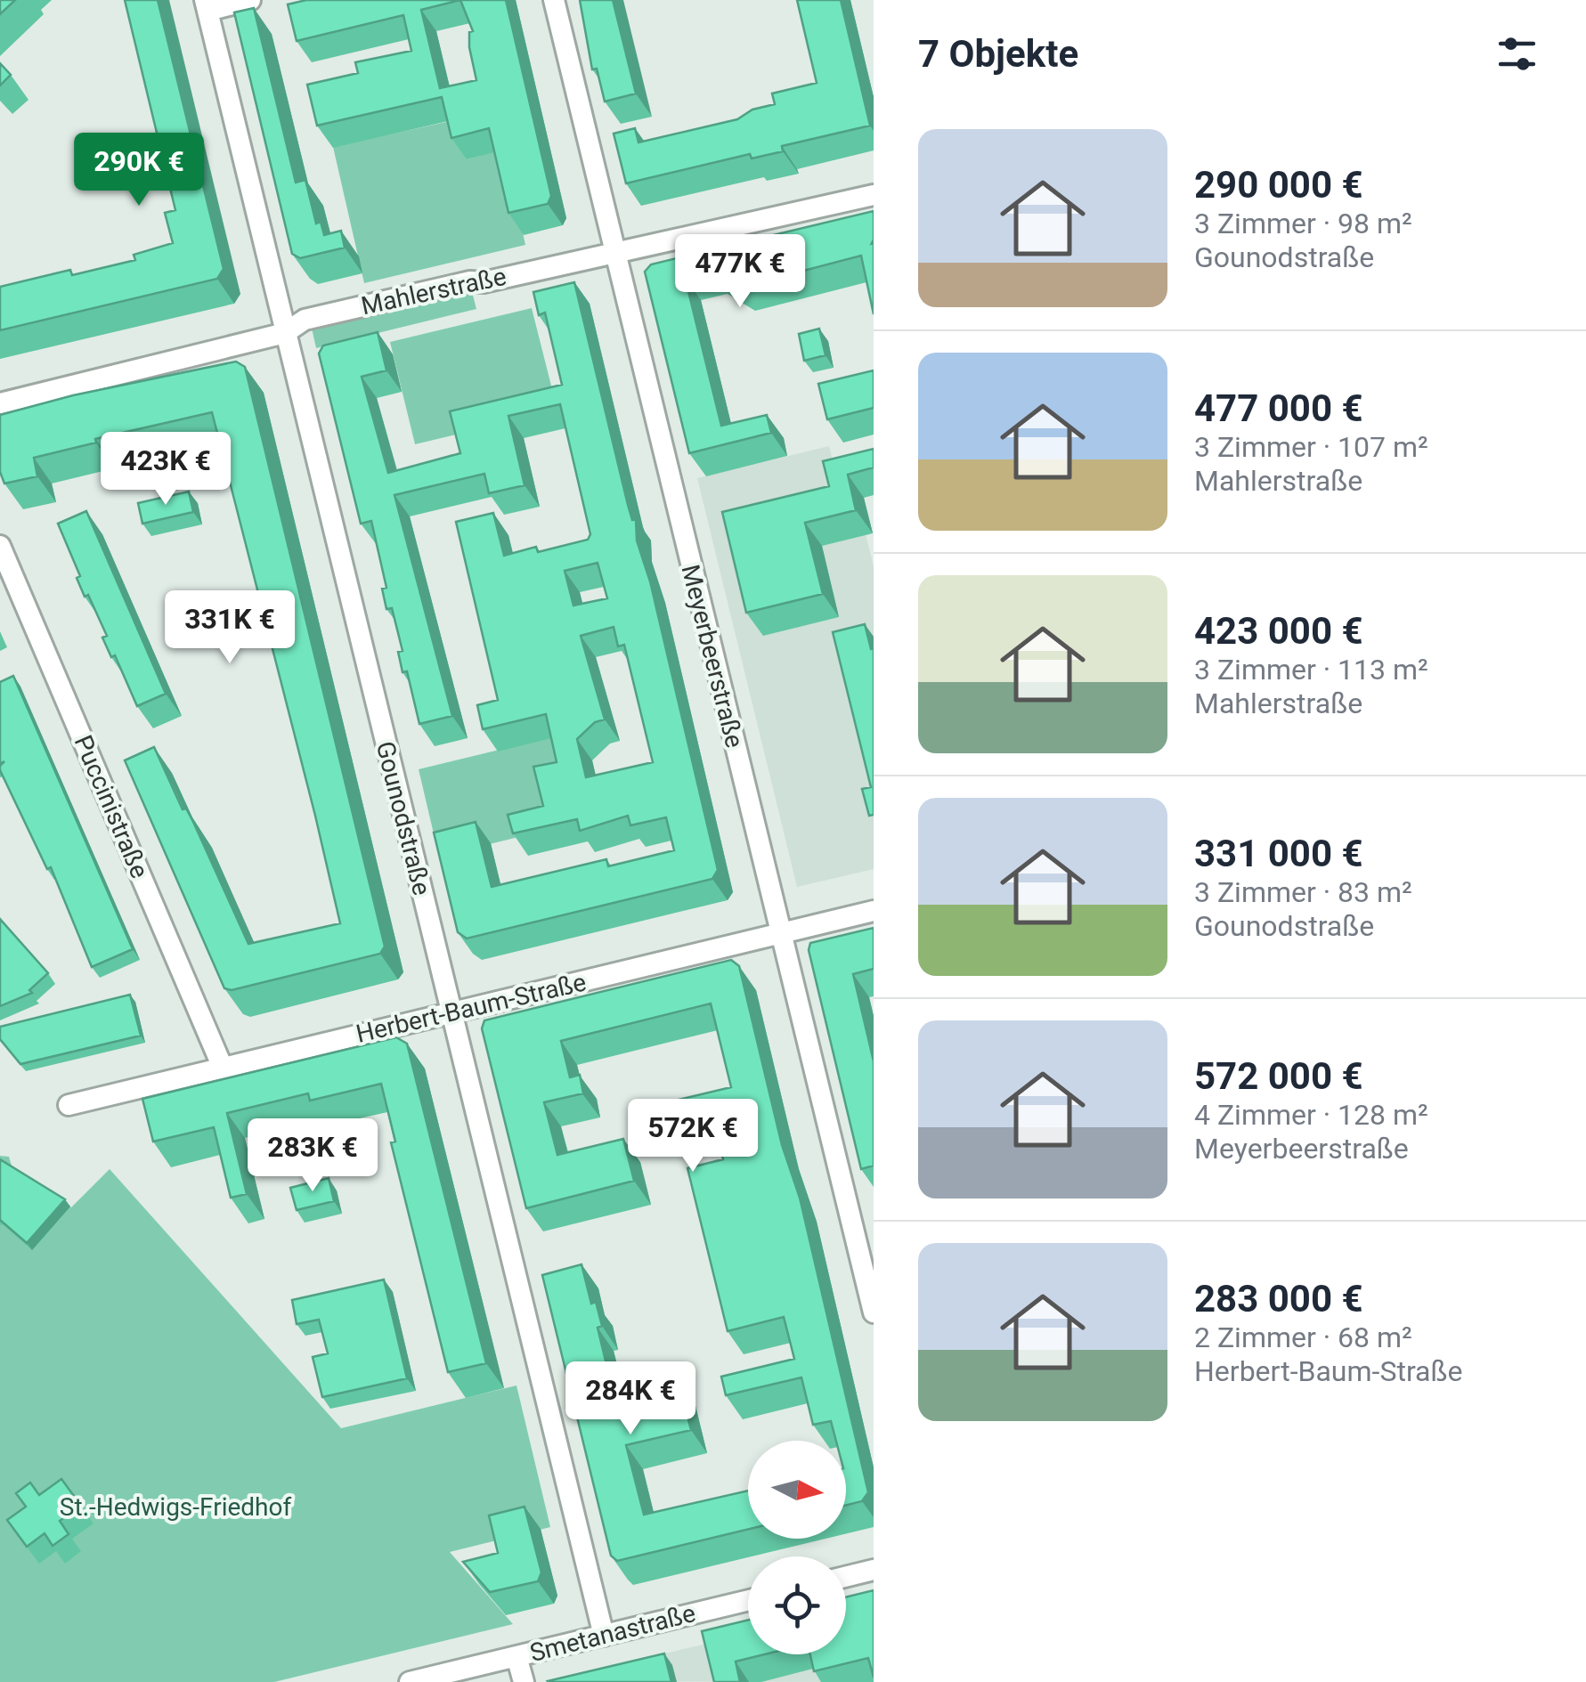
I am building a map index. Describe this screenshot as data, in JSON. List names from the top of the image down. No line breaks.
{"streets":{"street":["Mahlerstraße","Meyerbeerstraße","Puccinistraße","Gounodstraße","Herbert-Baum-Straße","Smetanastraße"]},"crossings":[["Mahlerstraße","Meyerbeerstraße"],["Mahlerstraße","Gounodstraße"],["Meyerbeerstraße","Herbert-Baum-Straße"],["Puccinistraße","Herbert-Baum-Straße"],["Gounodstraße","Herbert-Baum-Straße"],["Gounodstraße","Smetanastraße"]],"parks":["St.-Hedwigs-Friedhof"],"north":"right","page":{"heading":"7 Objekte","list":[{"name":"290 000 €","note":"3 Zimmer · 98 m² · Gounodstraße"},{"name":"477 000 €","note":"3 Zimmer · 107 m² · Mahlerstraße"},{"name":"423 000 €","note":"3 Zimmer · 113 m² · Mahlerstraße"},{"name":"331 000 €","note":"3 Zimmer · 83 m² · Gounodstraße"},{"name":"572 000 €","note":"4 Zimmer · 128 m² · Meyerbeerstraße"},{"name":"283 000 €","note":"2 Zimmer · 68 m² · Herbert-Baum-Straße"}],"price":["290K €","477K €","423K €","331K €","572K €","283K €","284K €"]}}
